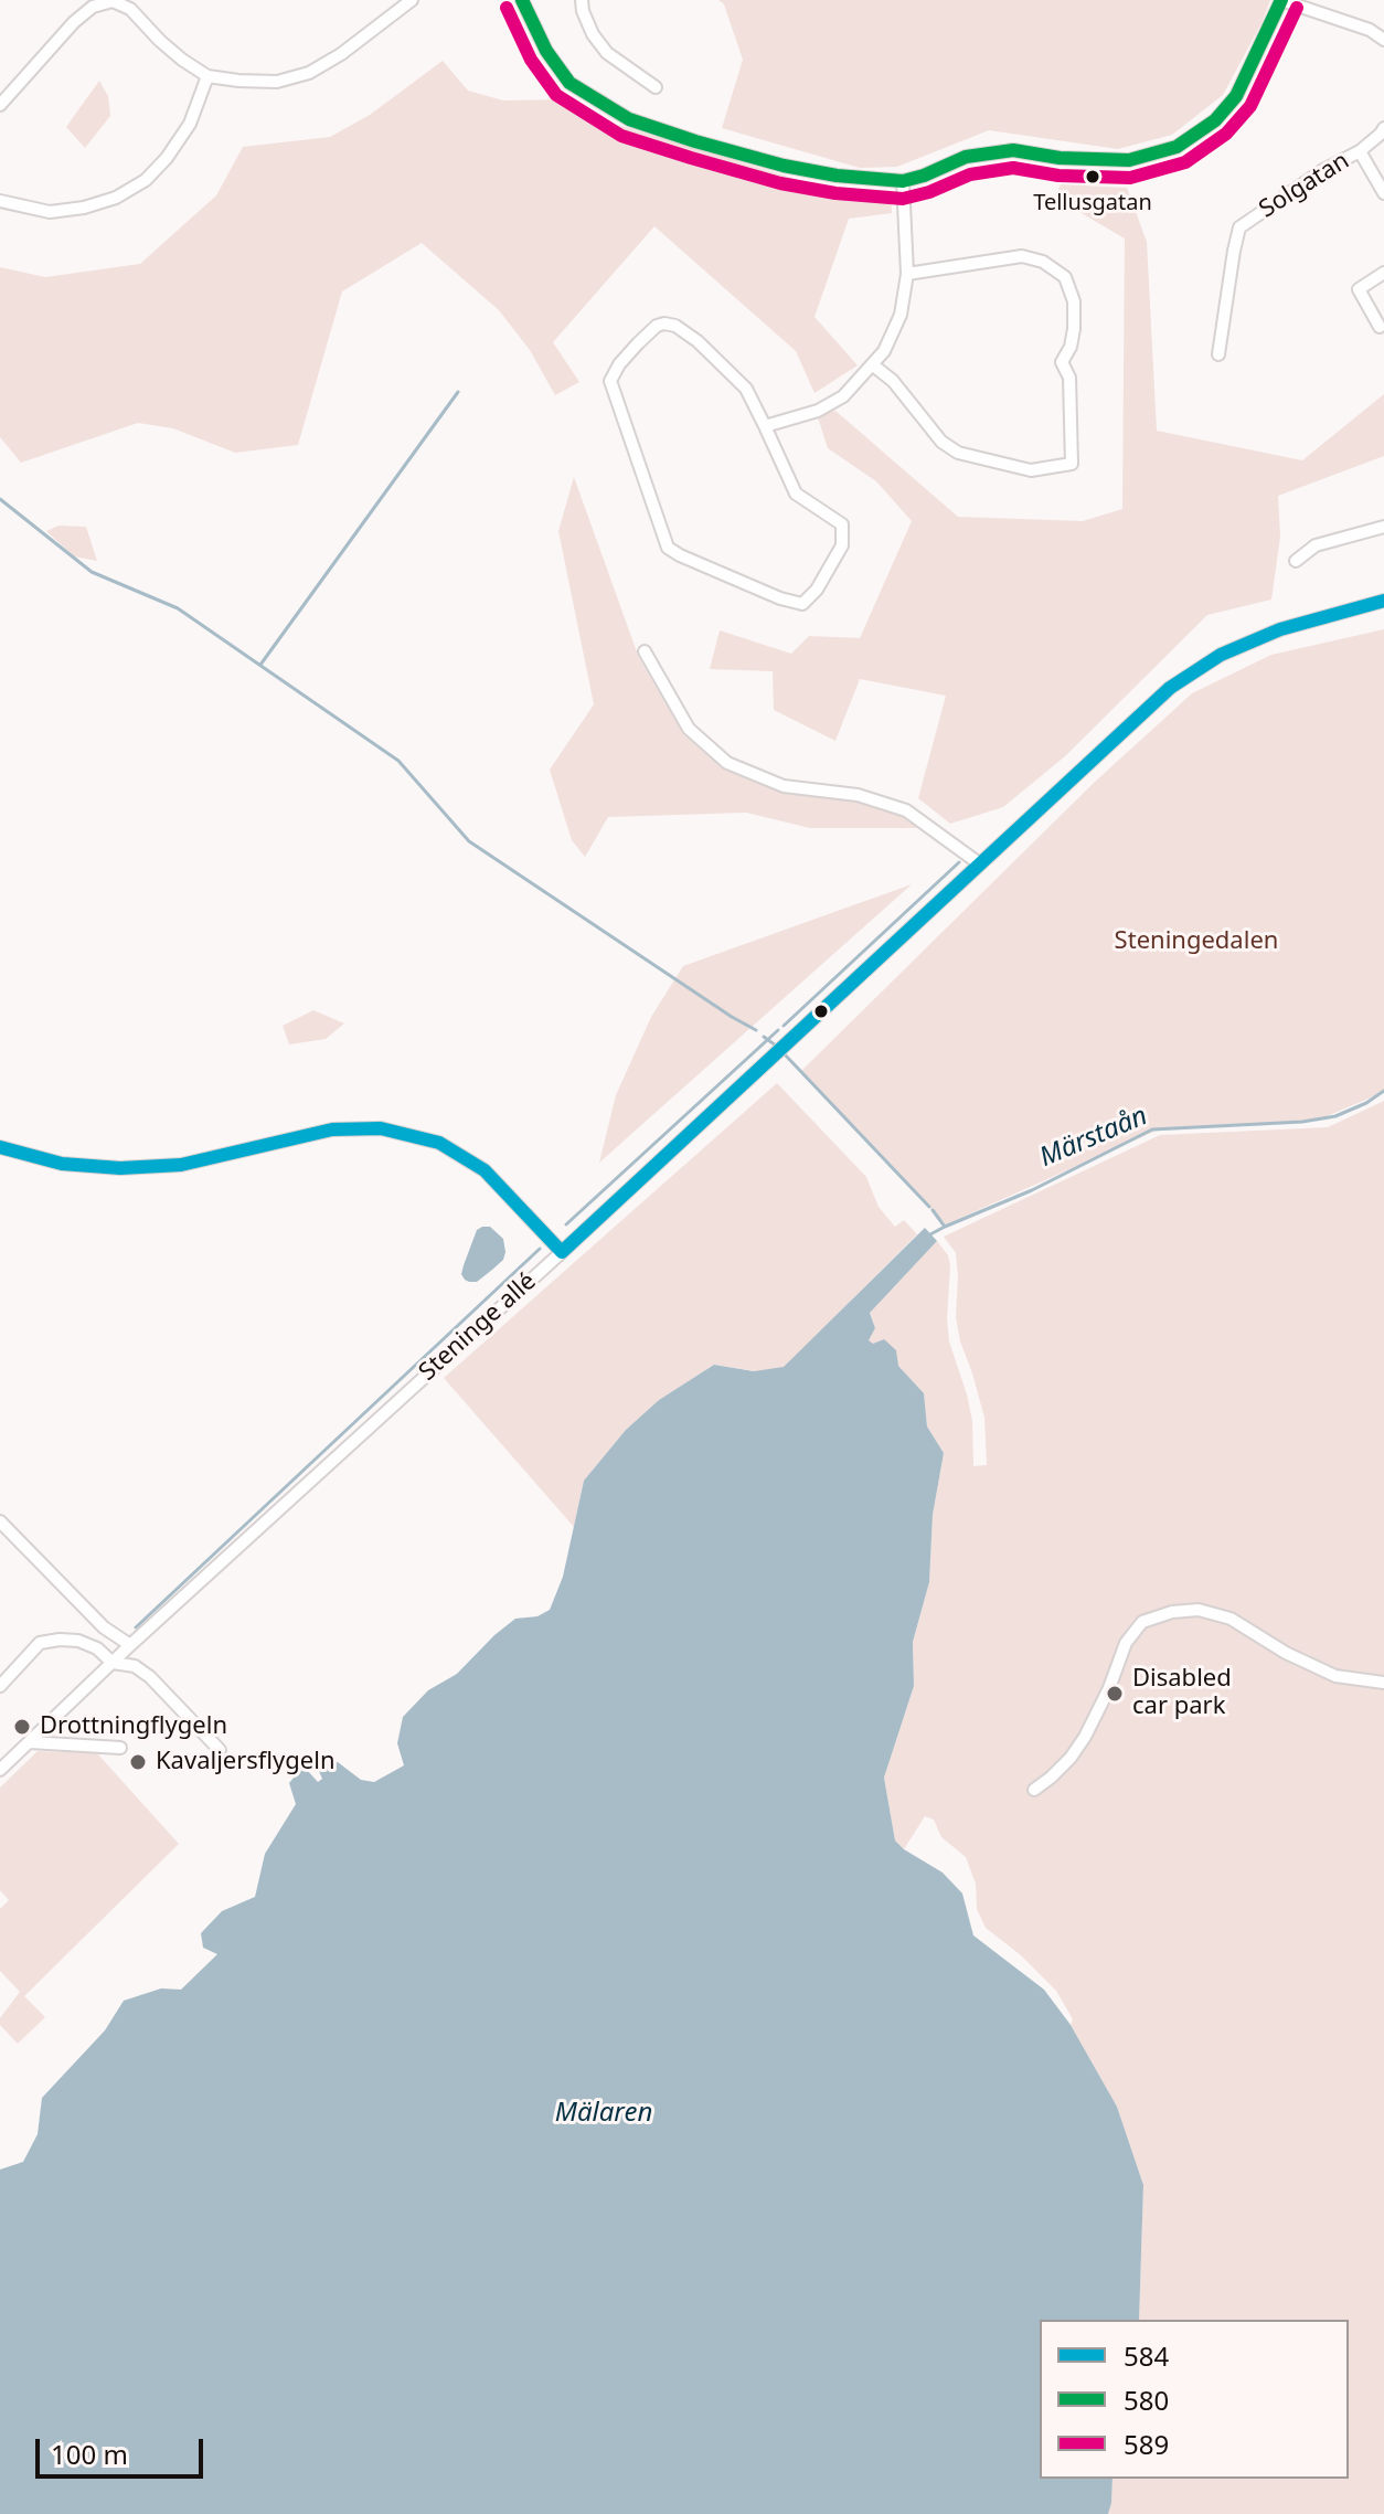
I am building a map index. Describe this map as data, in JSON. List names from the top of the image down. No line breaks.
{"streets":{"street":["Solgatan","Steninge allé"]},"water":["Märstaån","Mälaren"],"parks":["Steningedalen"],"places":["Tellusgatan","Disabled car park","Drottningflygeln","Kavaljersflygeln"],"lines":["transit line 580","transit line 589","transit line 584"],"legend":["584","580","589"],"scale_bar":"100 m"}
